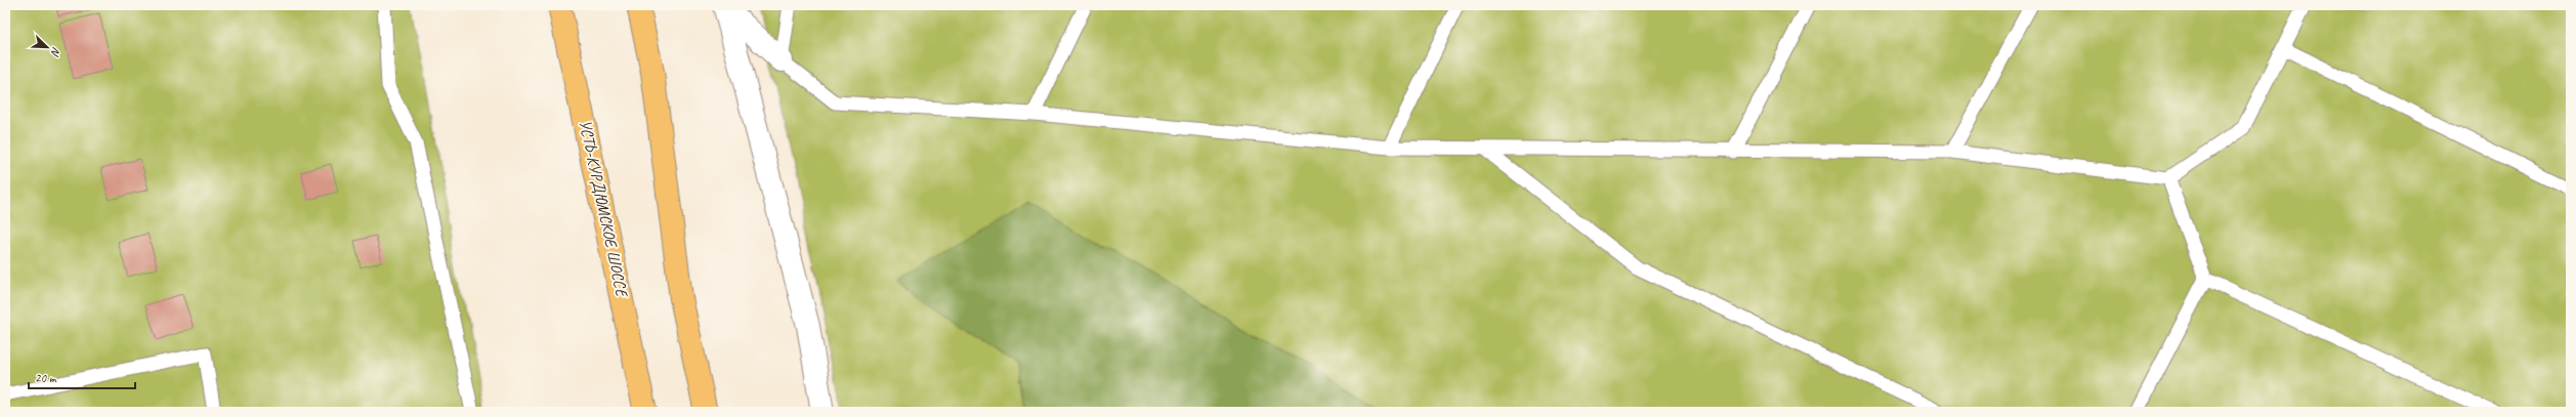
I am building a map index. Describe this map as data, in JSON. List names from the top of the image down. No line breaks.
{"streets":{"main road":["УСТЬ-КУРДЮМСКОЕ ШОССЕ"]},"scale_bar":"20 m","north":"bottom right"}
